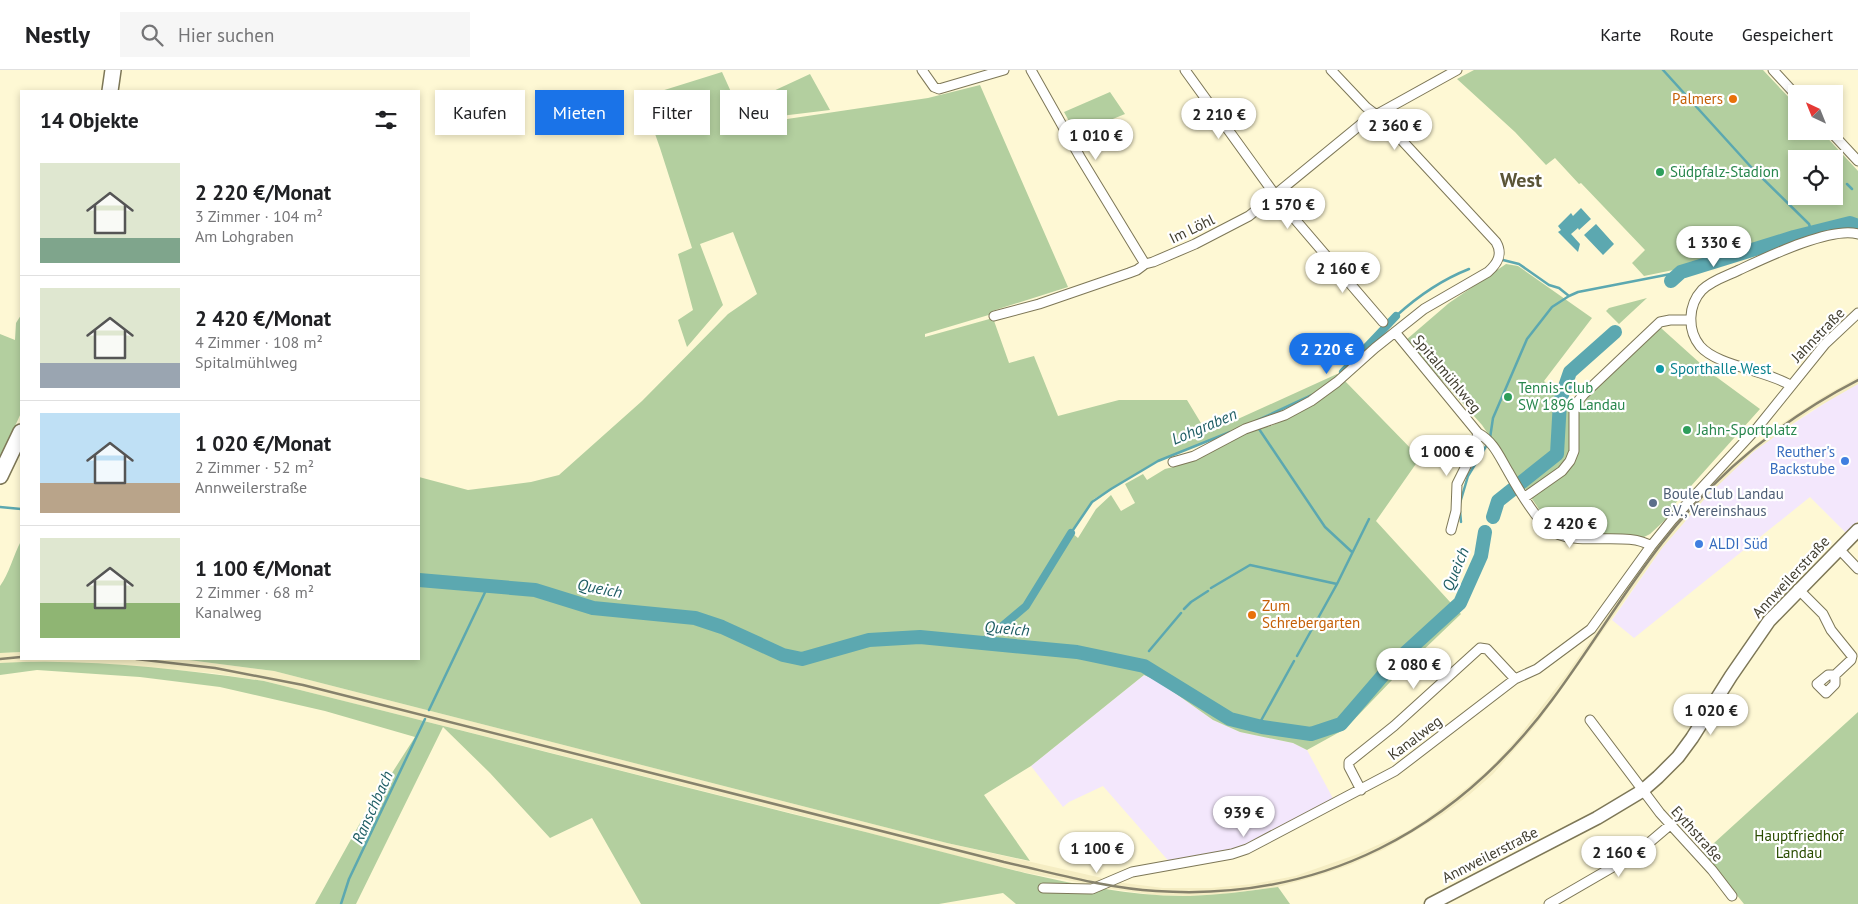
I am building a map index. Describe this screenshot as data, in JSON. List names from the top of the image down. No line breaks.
{"streets":{"street":["Im Löhl","Jahnstraße","Spitalmühlweg","Annweilerstraße","Kanalweg","Eythstraße"]},"crossings":[["Jahnstraße","Kanalweg"],["Spitalmühlweg","Kanalweg"],["Annweilerstraße","Eythstraße"]],"districts":["West"],"water":["Lohgraben","Queich","Ranschbach"],"parks":["Hauptfriedhof Landau"],"places":["Palmers","Südpfalz-Stadion","Sporthalle West","Tennis-Club SW 1896 Landau","Jahn-Sportplatz","Reuther's Backstube","Boule Club Landau e.V., Vereinshaus","ALDI Süd","Zum Schrebergarten"],"north":"top left","page":{"header":"Nestly","search":"Hier suchen","nav":["Karte","Route","Gespeichert"],"chip":["Kaufen","Mieten","Filter","Neu"],"heading":"14 Objekte","price":["2 210 €","2 360 €","1 010 €","1 570 €","1 330 €","2 160 €","2 220 €","1 000 €","2 420 €","2 080 €","1 020 €","939 €","1 100 €","2 160 €"],"list":[{"name":"2 220 €/Monat","note":"3 Zimmer · 104 m² · Am Lohgraben"},{"name":"2 420 €/Monat","note":"4 Zimmer · 108 m² · Spitalmühlweg"},{"name":"1 020 €/Monat","note":"2 Zimmer · 52 m² · Annweilerstraße"},{"name":"1 100 €/Monat","note":"2 Zimmer · 68 m² · Kanalweg"}]}}
